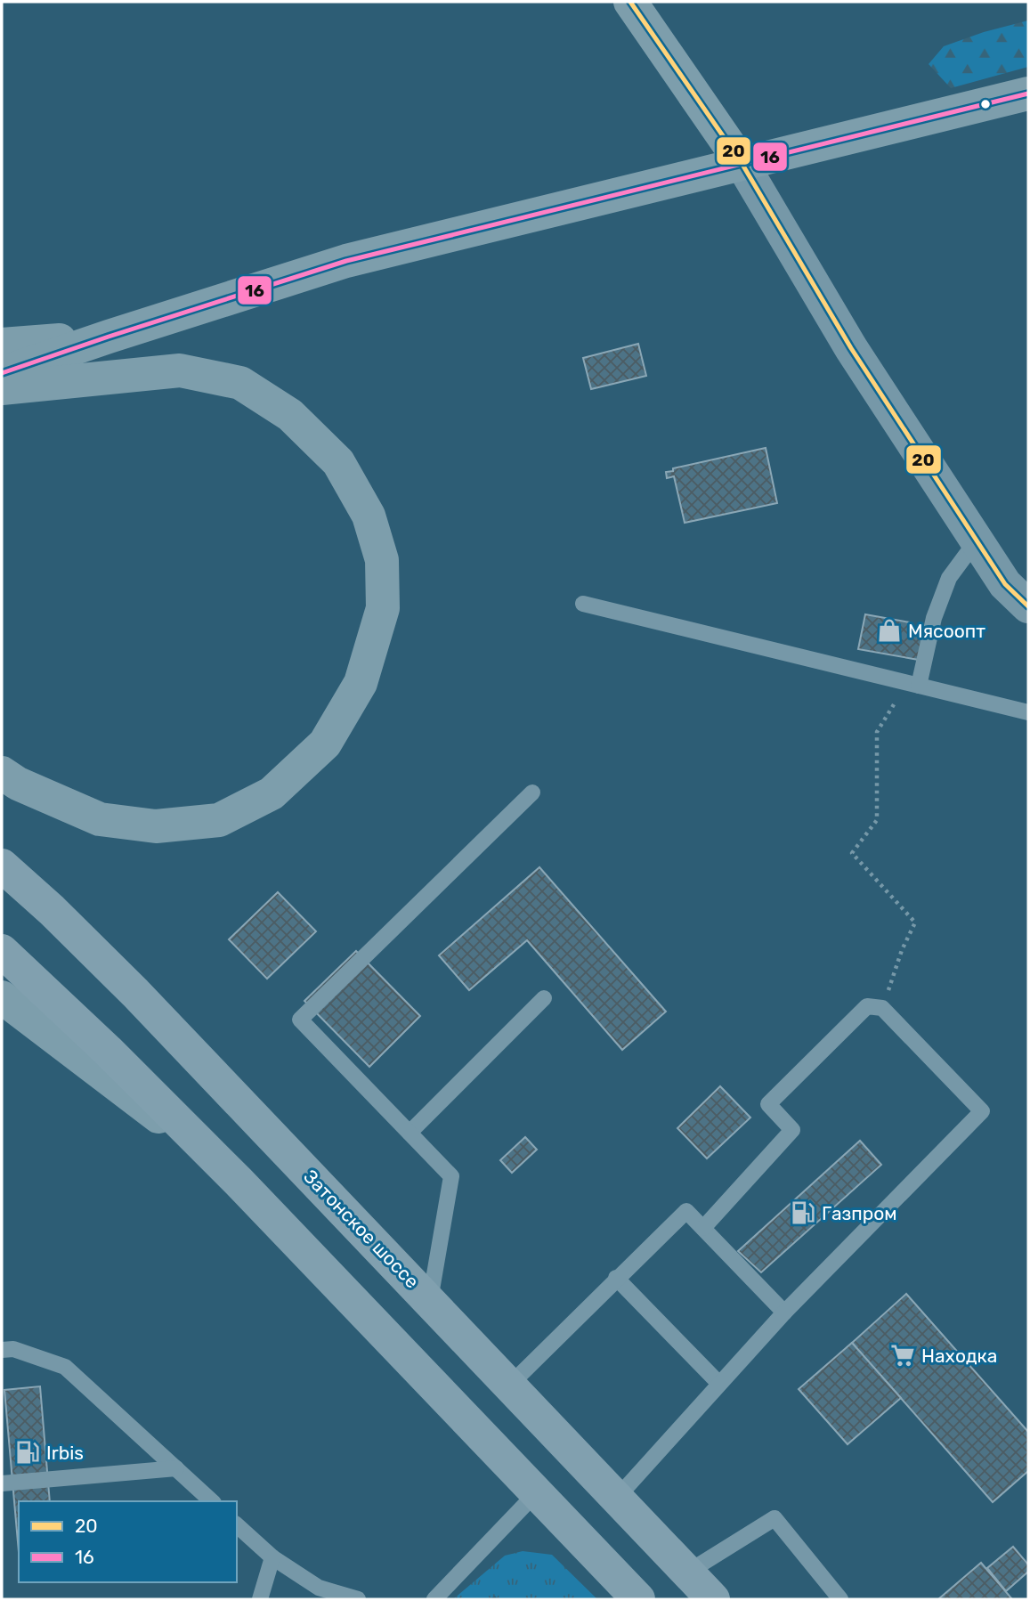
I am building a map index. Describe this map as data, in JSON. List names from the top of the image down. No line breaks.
{"streets":{"main road":["Затонское шоссе"]},"places":{"shop":["Мясоопт"],"fuel station":["Газпром","Irbis"],"supermarket":["Находка"]},"lines":["transit line 20","transit line 16"],"legend":["20","16"]}
